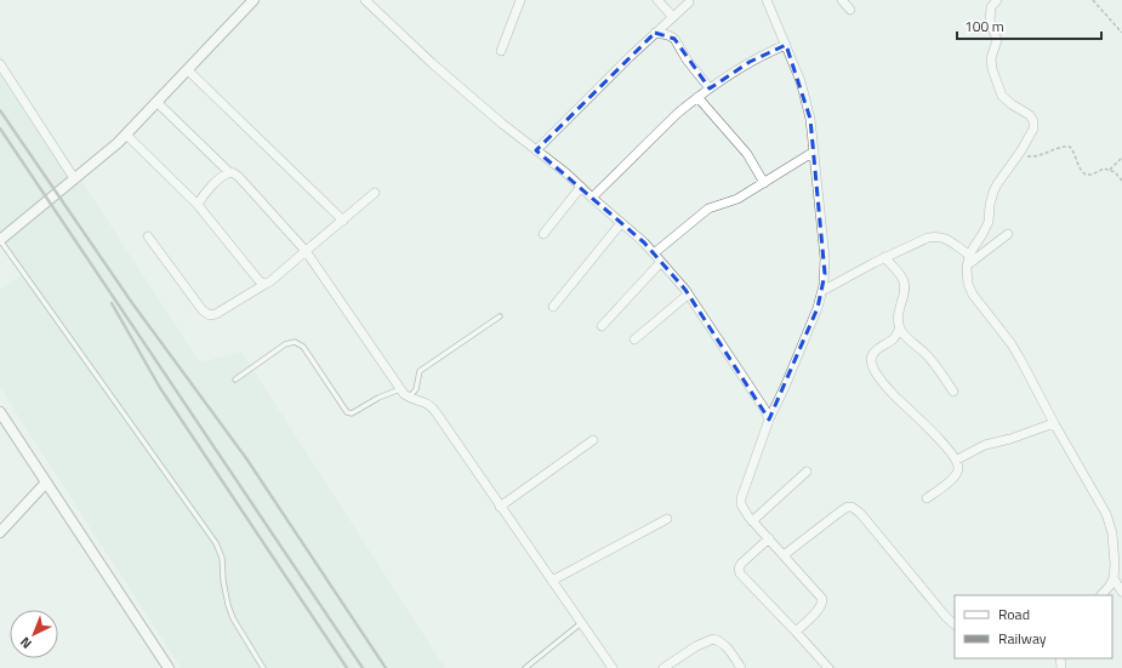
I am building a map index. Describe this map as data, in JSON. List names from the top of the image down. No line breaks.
{"legend":["Road","Railway"],"scale_bar":"100 m","north":"bottom left"}
